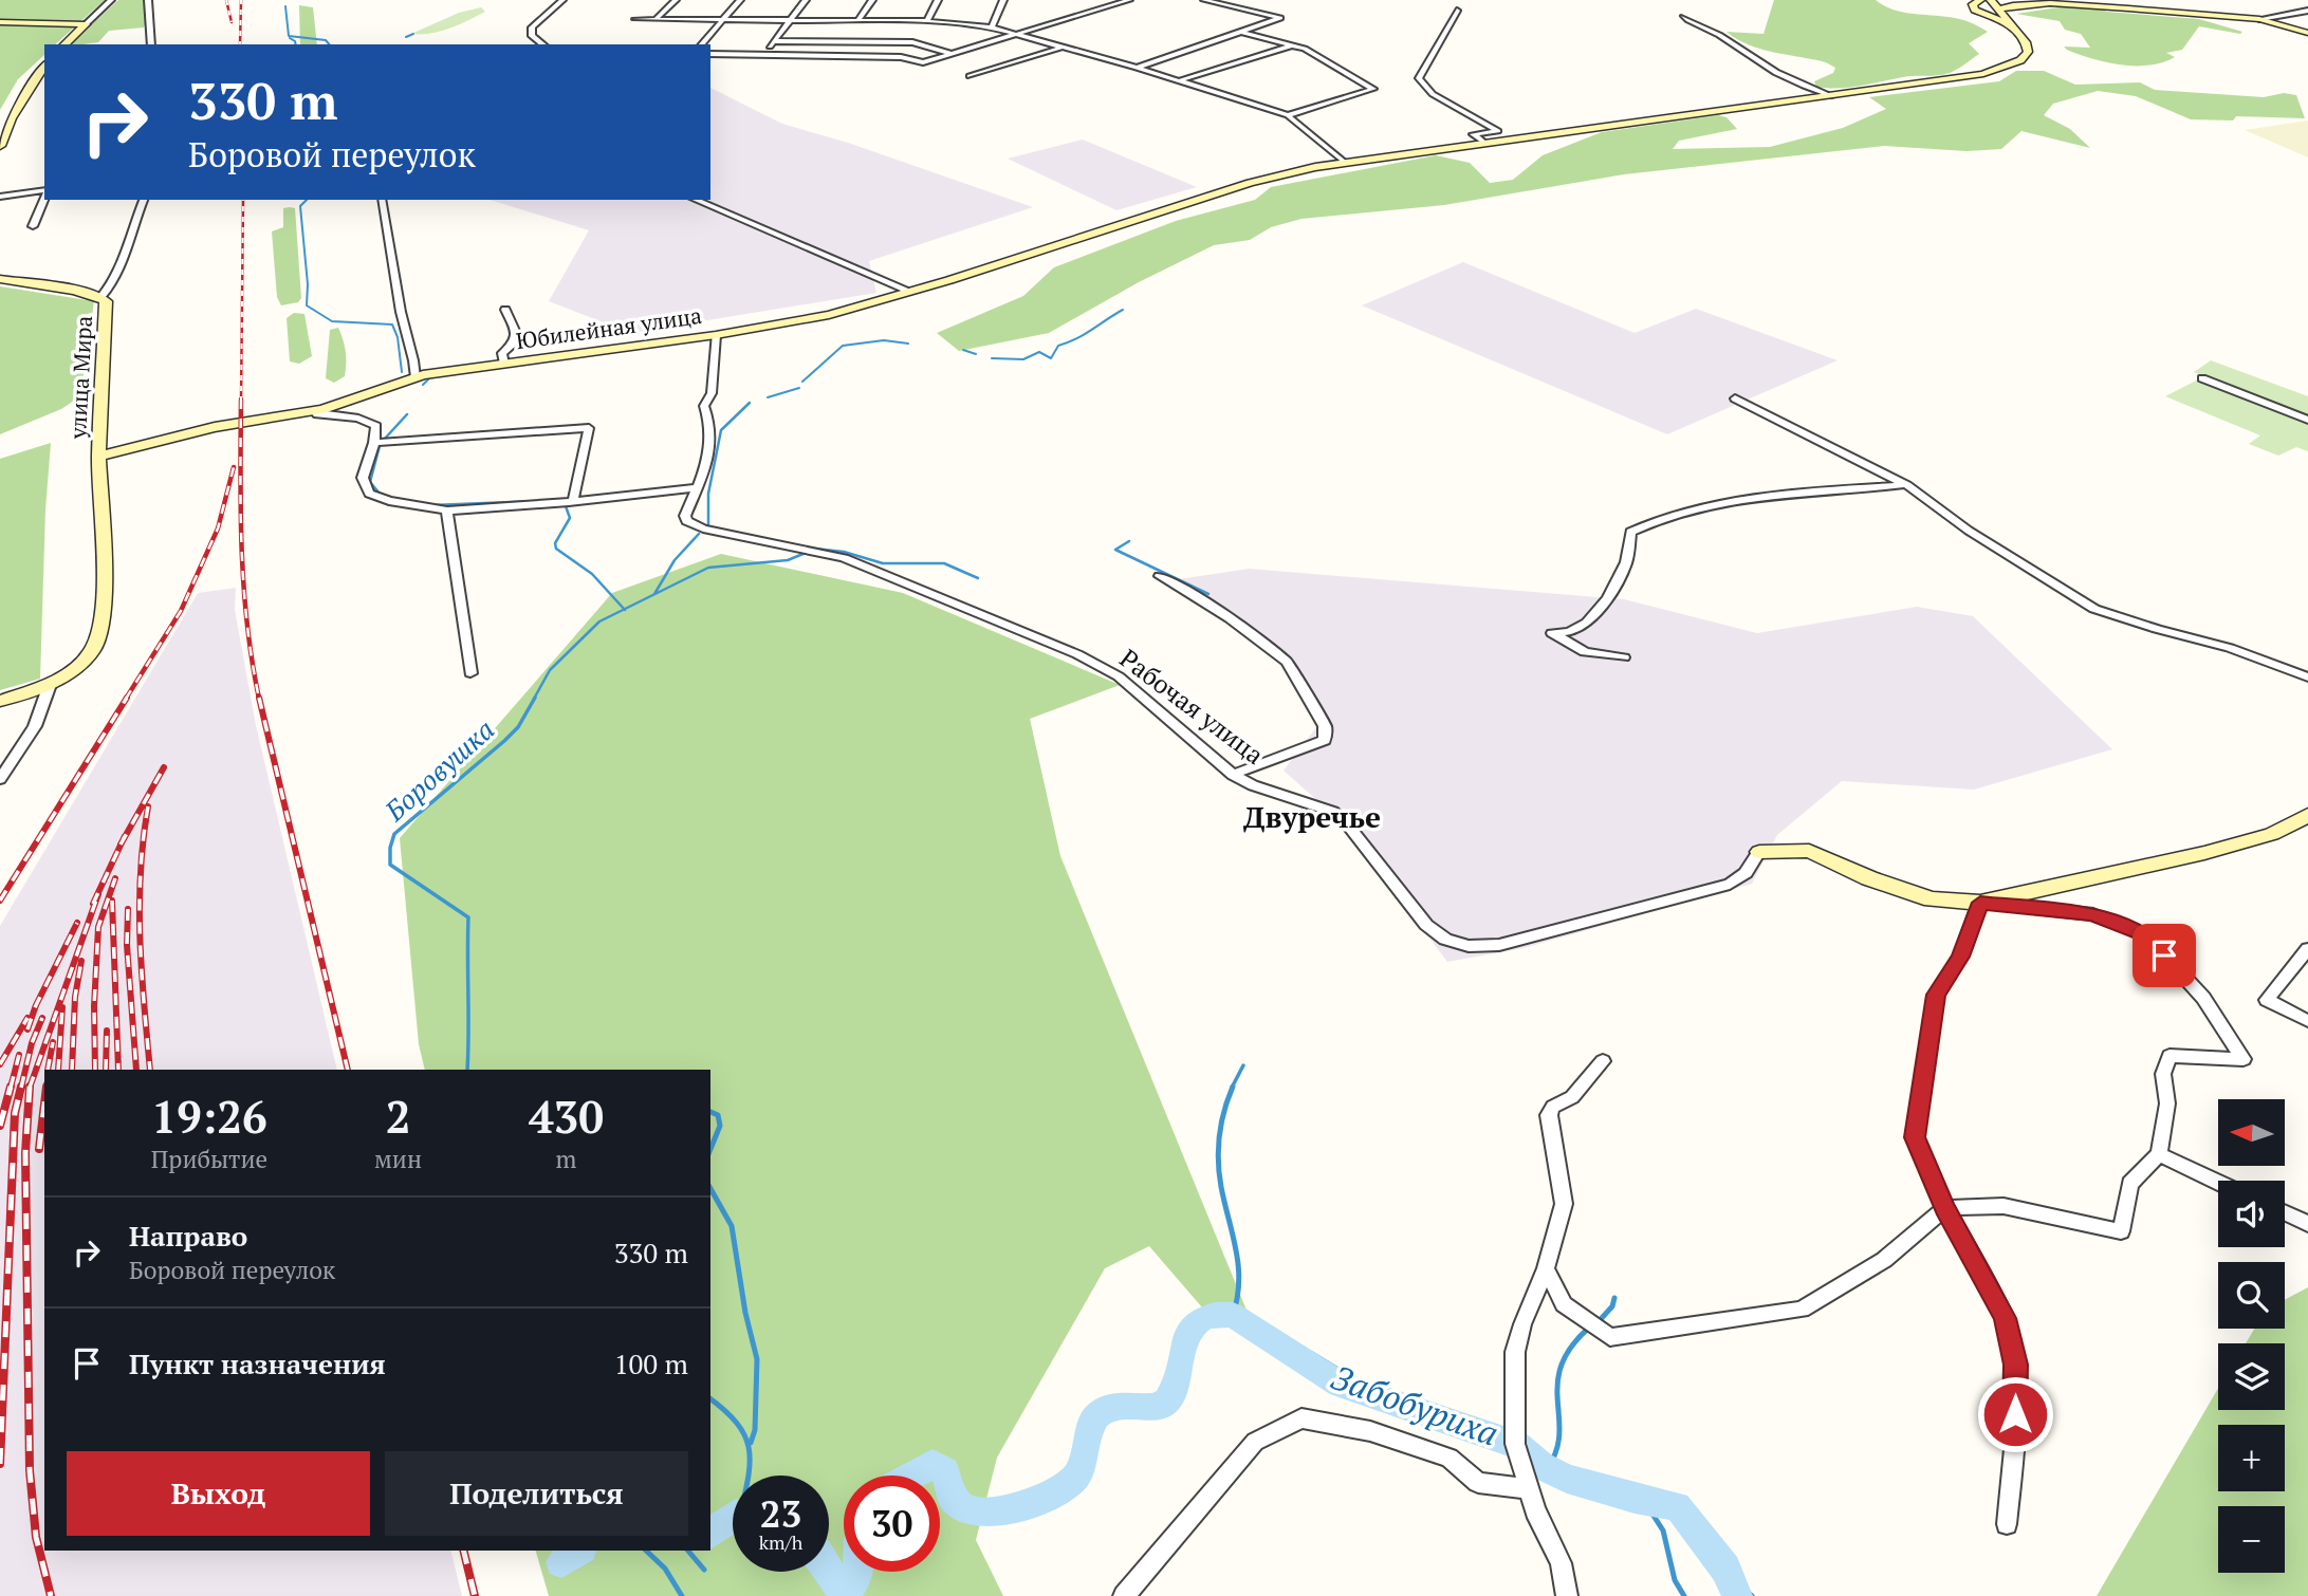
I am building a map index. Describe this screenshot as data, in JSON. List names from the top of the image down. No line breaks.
{"streets":{"main road":["Юбилейная улица","улица Мира"],"street":["Рабочая улица"]},"crossings":[["Юбилейная улица","улица Мира"],["Юбилейная улица","Рабочая улица"]],"districts":["Двуречье"],"water":["Боровушка","Забобуриха"],"north":"left","page":{"turn":["330 m","Боровой переулок"],"eta":["19:26","Прибытие","2","мин","430","m"],"map_buttons":["+","−"],"list":[{"name":"Направо","note":"Боровой переулок","value":"330 m"},{"name":"Пункт назначения","value":"100 m"}],"buttons":["Выход","Поделиться"],"speed":"23 km/h","limit":"30"}}
